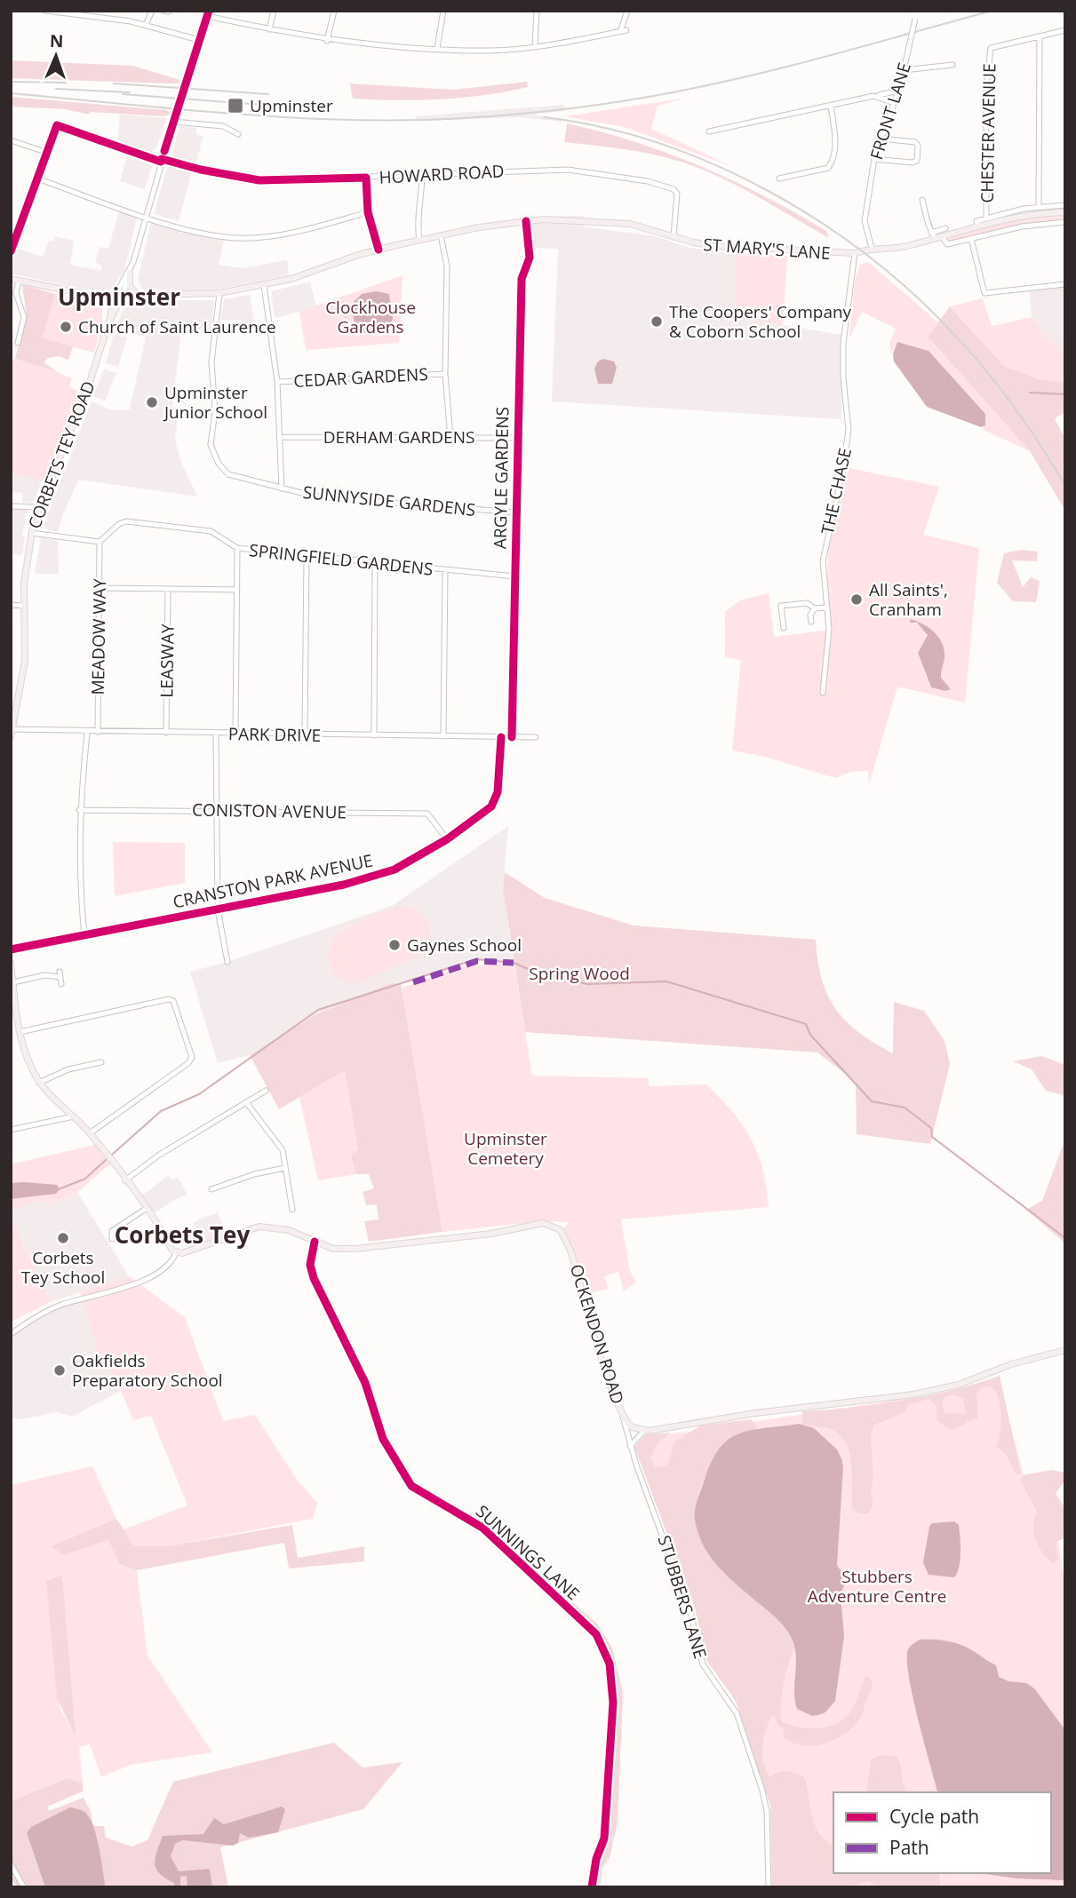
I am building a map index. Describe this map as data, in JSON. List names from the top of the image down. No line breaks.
{"streets":{"main road":["ST MARY'S LANE","CORBETS TEY ROAD","OCKENDON ROAD"],"street":["FRONT LANE","CHESTER AVENUE","HOWARD ROAD","CEDAR GARDENS","DERHAM GARDENS","ARGYLE GARDENS","THE CHASE","SUNNYSIDE GARDENS","SPRINGFIELD GARDENS","MEADOW WAY","LEASWAY","PARK DRIVE","CONISTON AVENUE","CRANSTON PARK AVENUE","SUNNINGS LANE","STUBBERS LANE"]},"crossings":[["FRONT LANE","ST MARY'S LANE"],["HOWARD ROAD","ST MARY'S LANE"],["ST MARY'S LANE","CORBETS TEY ROAD"],["ST MARY'S LANE","ARGYLE GARDENS"],["ST MARY'S LANE","THE CHASE"],["ST MARY'S LANE","SUNNYSIDE GARDENS"],["DERHAM GARDENS","ARGYLE GARDENS"],["CORBETS TEY ROAD","PARK DRIVE"],["ARGYLE GARDENS","SUNNYSIDE GARDENS"],["ARGYLE GARDENS","SPRINGFIELD GARDENS"],["ARGYLE GARDENS","PARK DRIVE"],["SPRINGFIELD GARDENS","MEADOW WAY"],["MEADOW WAY","PARK DRIVE"],["LEASWAY","PARK DRIVE"],["PARK DRIVE","CRANSTON PARK AVENUE"],["CONISTON AVENUE","CRANSTON PARK AVENUE"],["OCKENDON ROAD","SUNNINGS LANE"],["OCKENDON ROAD","STUBBERS LANE"]],"districts":["Upminster","Corbets Tey"],"parks":["Clockhouse Gardens","Spring Wood","Upminster Cemetery","Stubbers Adventure Centre"],"places":{"transit":["Upminster"],"other":["The Coopers' Company & Coborn School","Church of Saint Laurence","Upminster Junior School","All Saints', Cranham","Gaynes School","Corbets Tey School","Oakfields Preparatory School"]},"legend":["Cycle path","Path"],"north":"top"}
